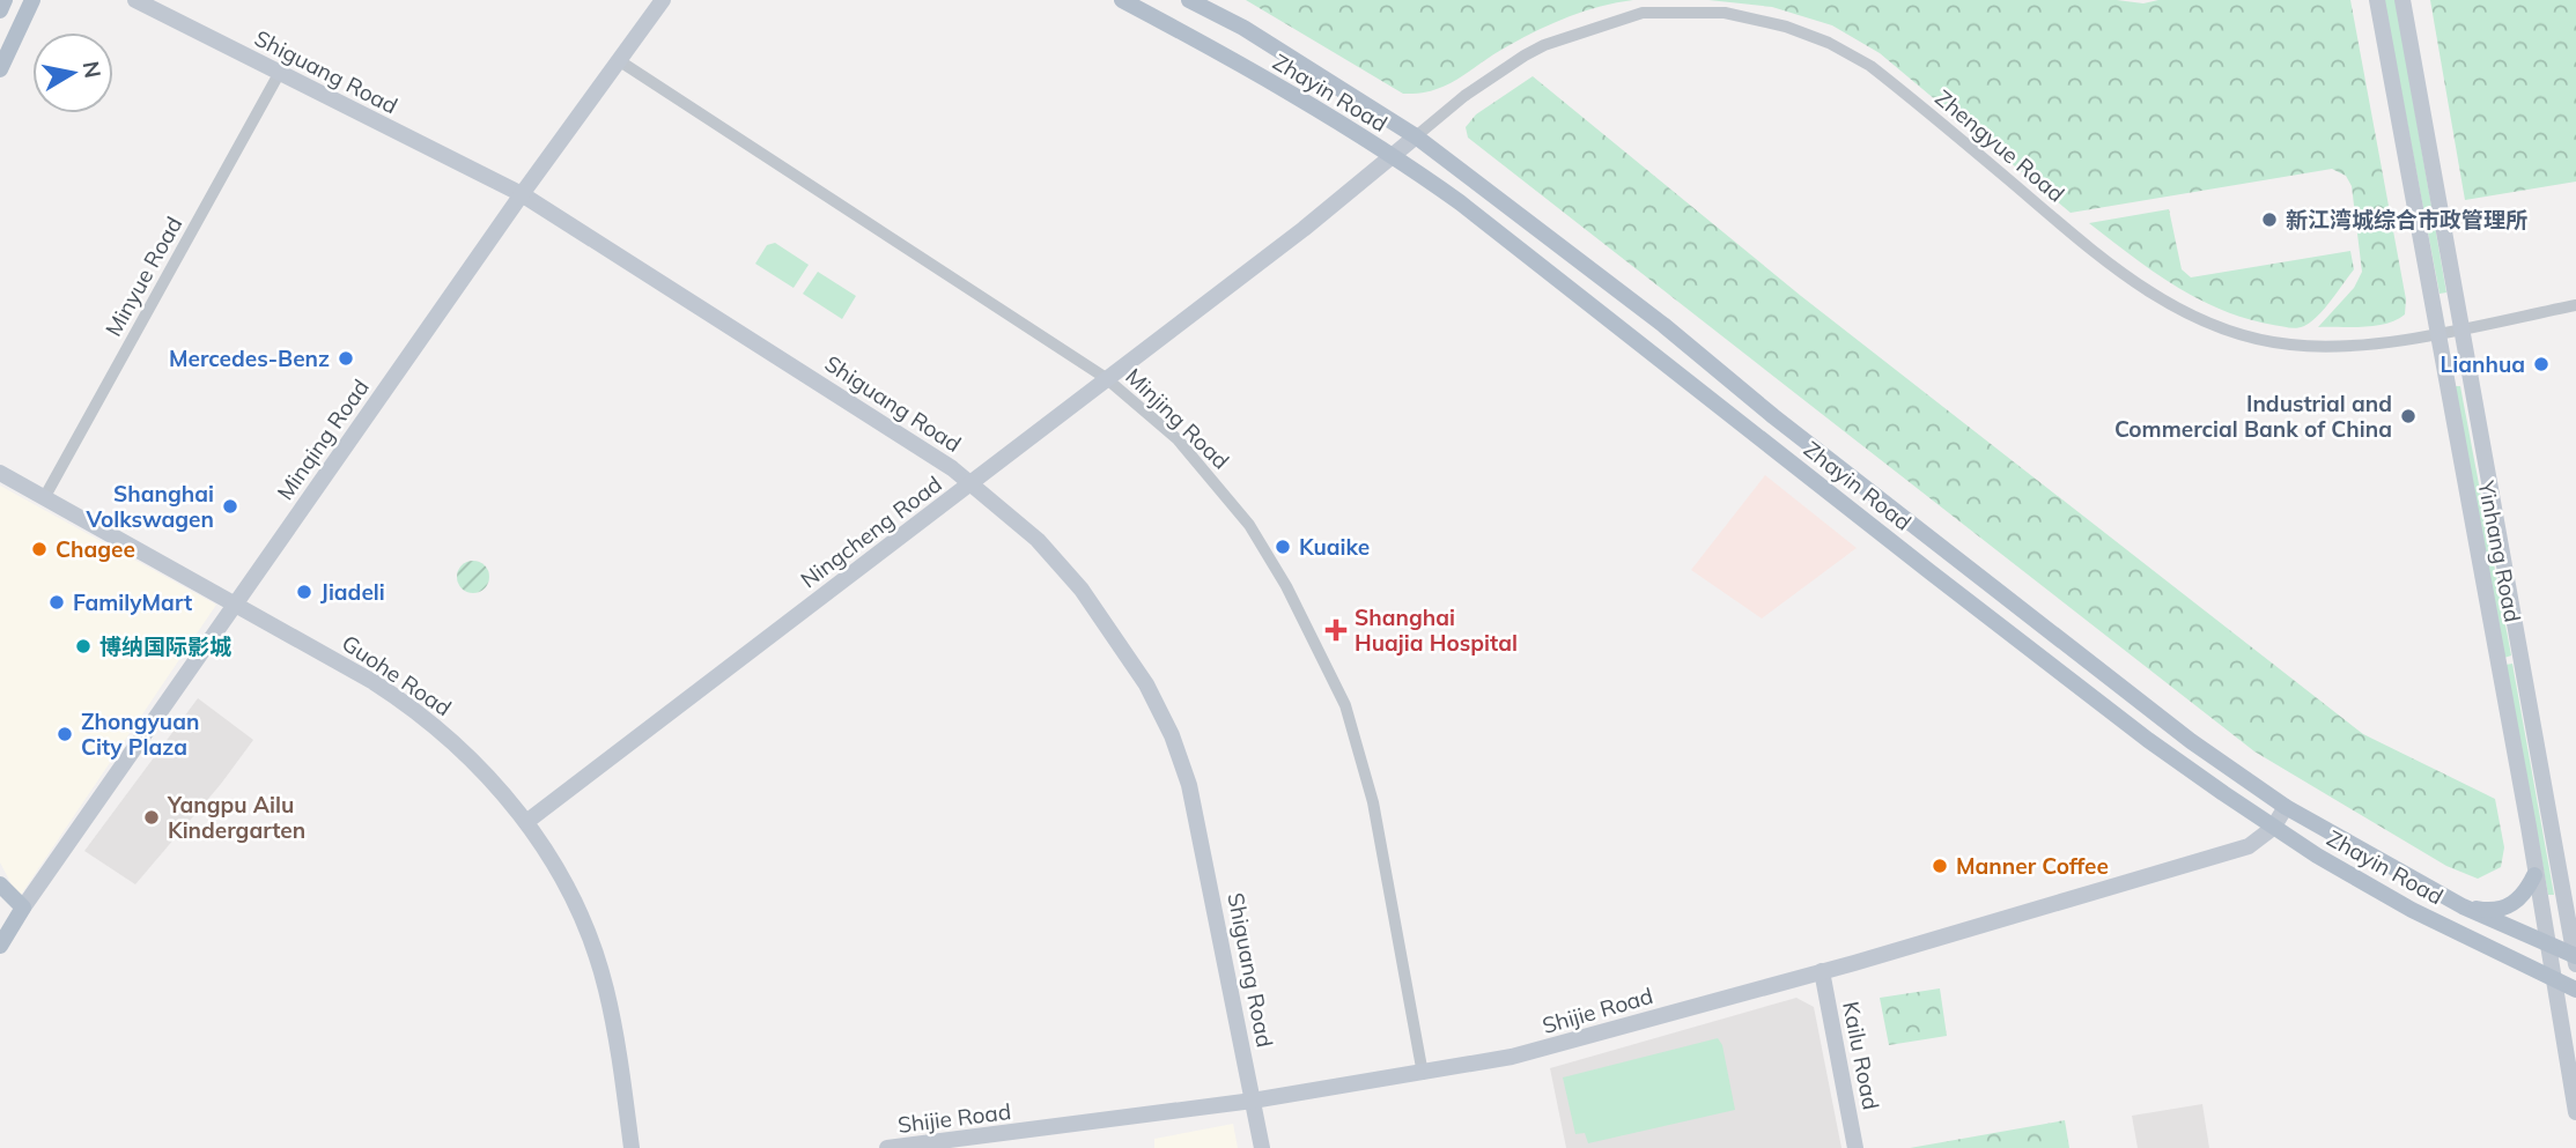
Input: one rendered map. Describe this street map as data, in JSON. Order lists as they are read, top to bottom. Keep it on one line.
{"streets":{"main road":["Zhayin Road"],"street":["Shiguang Road","Zhengyue Road","Minyue Road","Minjing Road","Minqing Road","Ningcheng Road","Yinhang Road","Guohe Road","Shijie Road","Kailu Road"]},"crossings":[["Shiguang Road","Minyue Road"],["Shiguang Road","Minqing Road"],["Shiguang Road","Ningcheng Road"],["Shiguang Road","Shijie Road"],["Zhayin Road","Zhengyue Road"],["Zhayin Road","Ningcheng Road"],["Zhayin Road","Yinhang Road"],["Zhayin Road","Shijie Road"],["Zhengyue Road","Ningcheng Road"],["Zhengyue Road","Yinhang Road"],["Minyue Road","Guohe Road"],["Minjing Road","Minqing Road"],["Minjing Road","Ningcheng Road"],["Minjing Road","Shijie Road"],["Minqing Road","Guohe Road"],["Ningcheng Road","Guohe Road"],["Shijie Road","Kailu Road"]],"places":{"other":["新江湾城综合市政管理所","Mercedes-Benz","Lianhua","Industrial and Commercial Bank of China","Shanghai Volkswagen","Kuaike","Chagee","Jiadeli","FamilyMart","博纳国际影城","Zhongyuan City Plaza","Yangpu Ailu Kindergarten","Manner Coffee"],"health":["Shanghai Huajia Hospital"]},"north":"right"}
